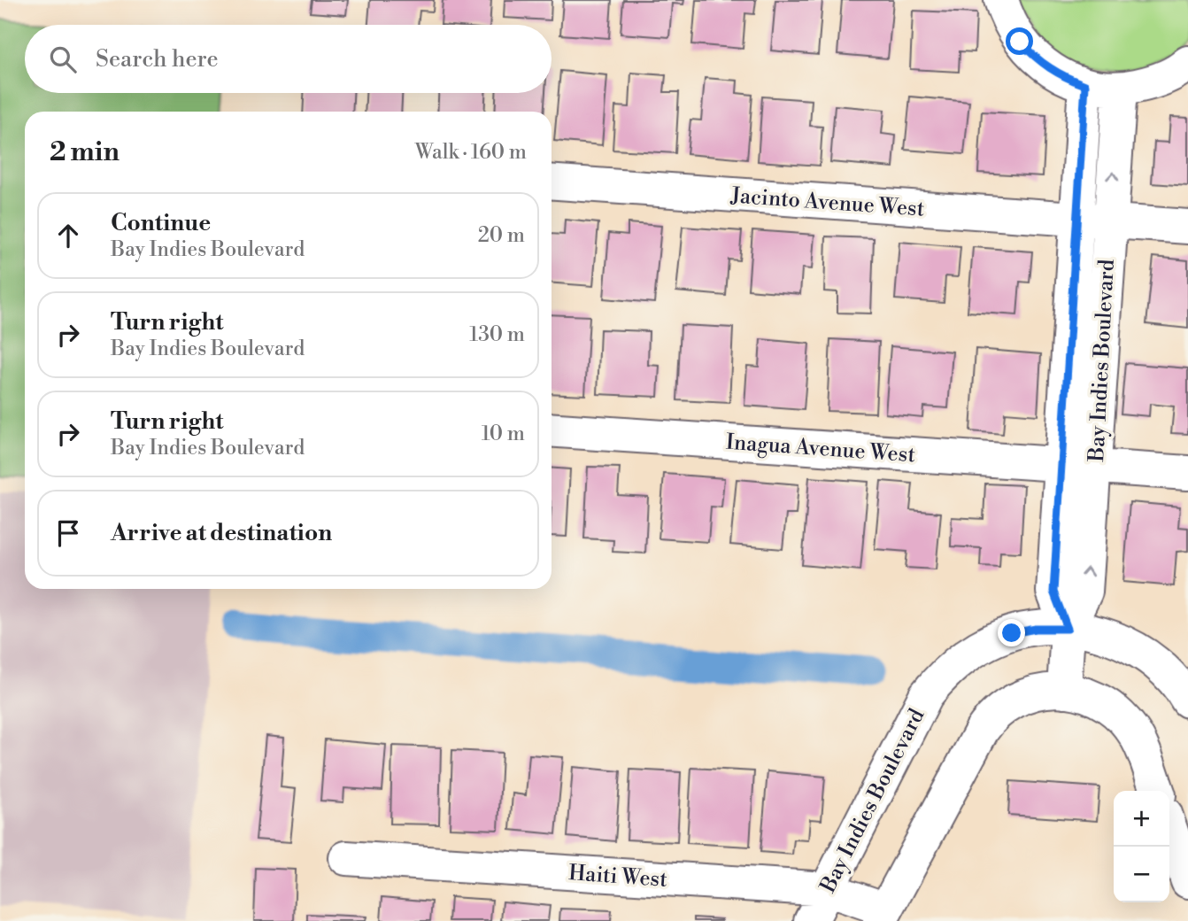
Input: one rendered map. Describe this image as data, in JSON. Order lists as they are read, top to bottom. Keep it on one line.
{"streets":{"street":["Jacinto Avenue West","Bay Indies Boulevard","Inagua Avenue West","Haiti West"]},"crossings":[["Jacinto Avenue West","Bay Indies Boulevard"],["Bay Indies Boulevard","Inagua Avenue West"],["Bay Indies Boulevard","Haiti West"]],"page":{"search":"Search here","heading":["2 min","Walk · 160 m"],"list":[["Continue","Bay Indies Boulevard","20 m"],["Turn right","Bay Indies Boulevard","130 m"],["Turn right","Bay Indies Boulevard","10 m"],"Arrive at destination"],"map_buttons":["+","−"]}}
